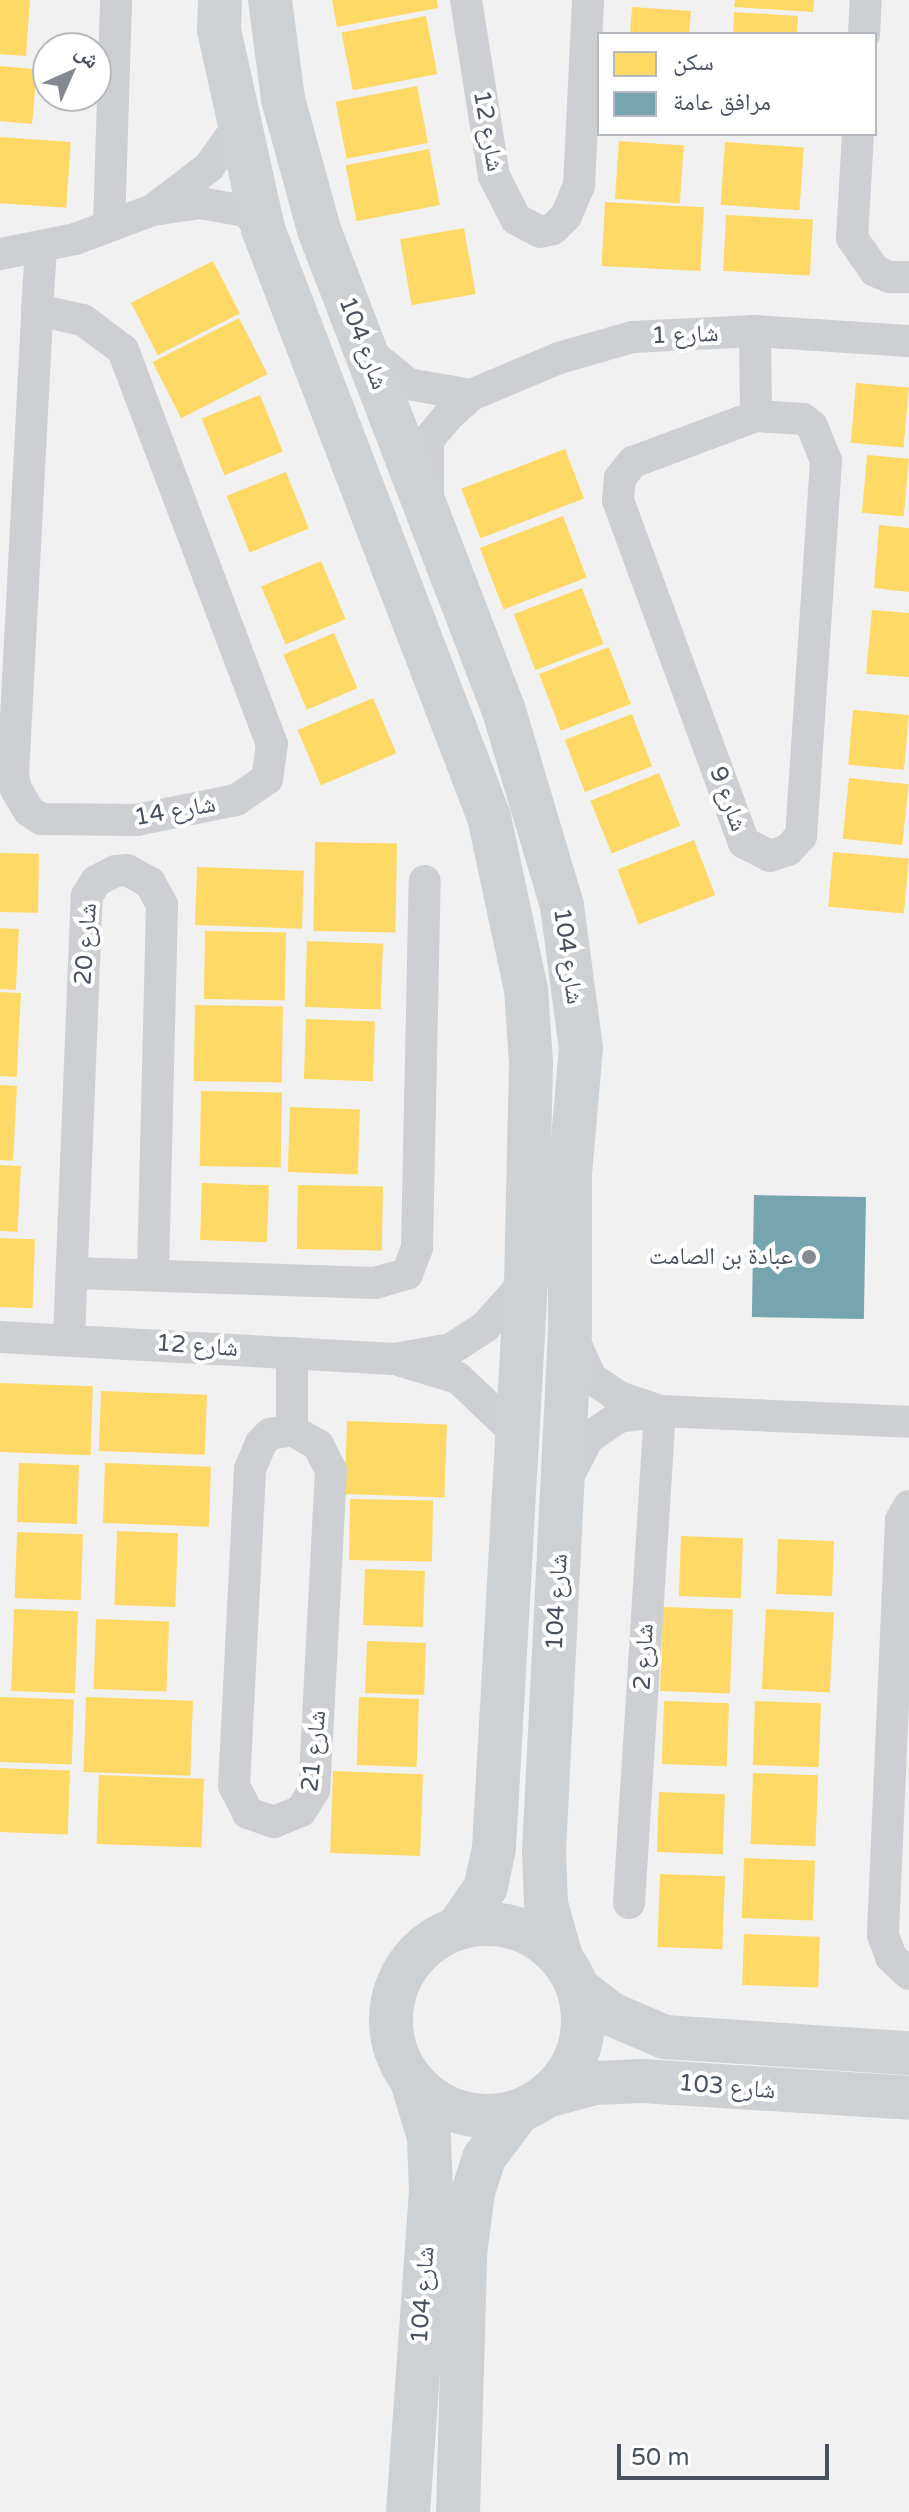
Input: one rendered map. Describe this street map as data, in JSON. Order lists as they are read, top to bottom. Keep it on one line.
{"streets":{"street":["شارع 12","شارع 1","شارع 104","شارع 9","شارع 14","شارع 20","شارع 2","شارع 21","شارع 103"]},"crossings":[["شارع 12","شارع 104"],["شارع 12","شارع 20"],["شارع 1","شارع 104"],["شارع 104","شارع 103"]],"places":["عبادة بن الصامت"],"legend":["سكن","مرافق عامة"],"scale_bar":"50 m","north":"top right"}
